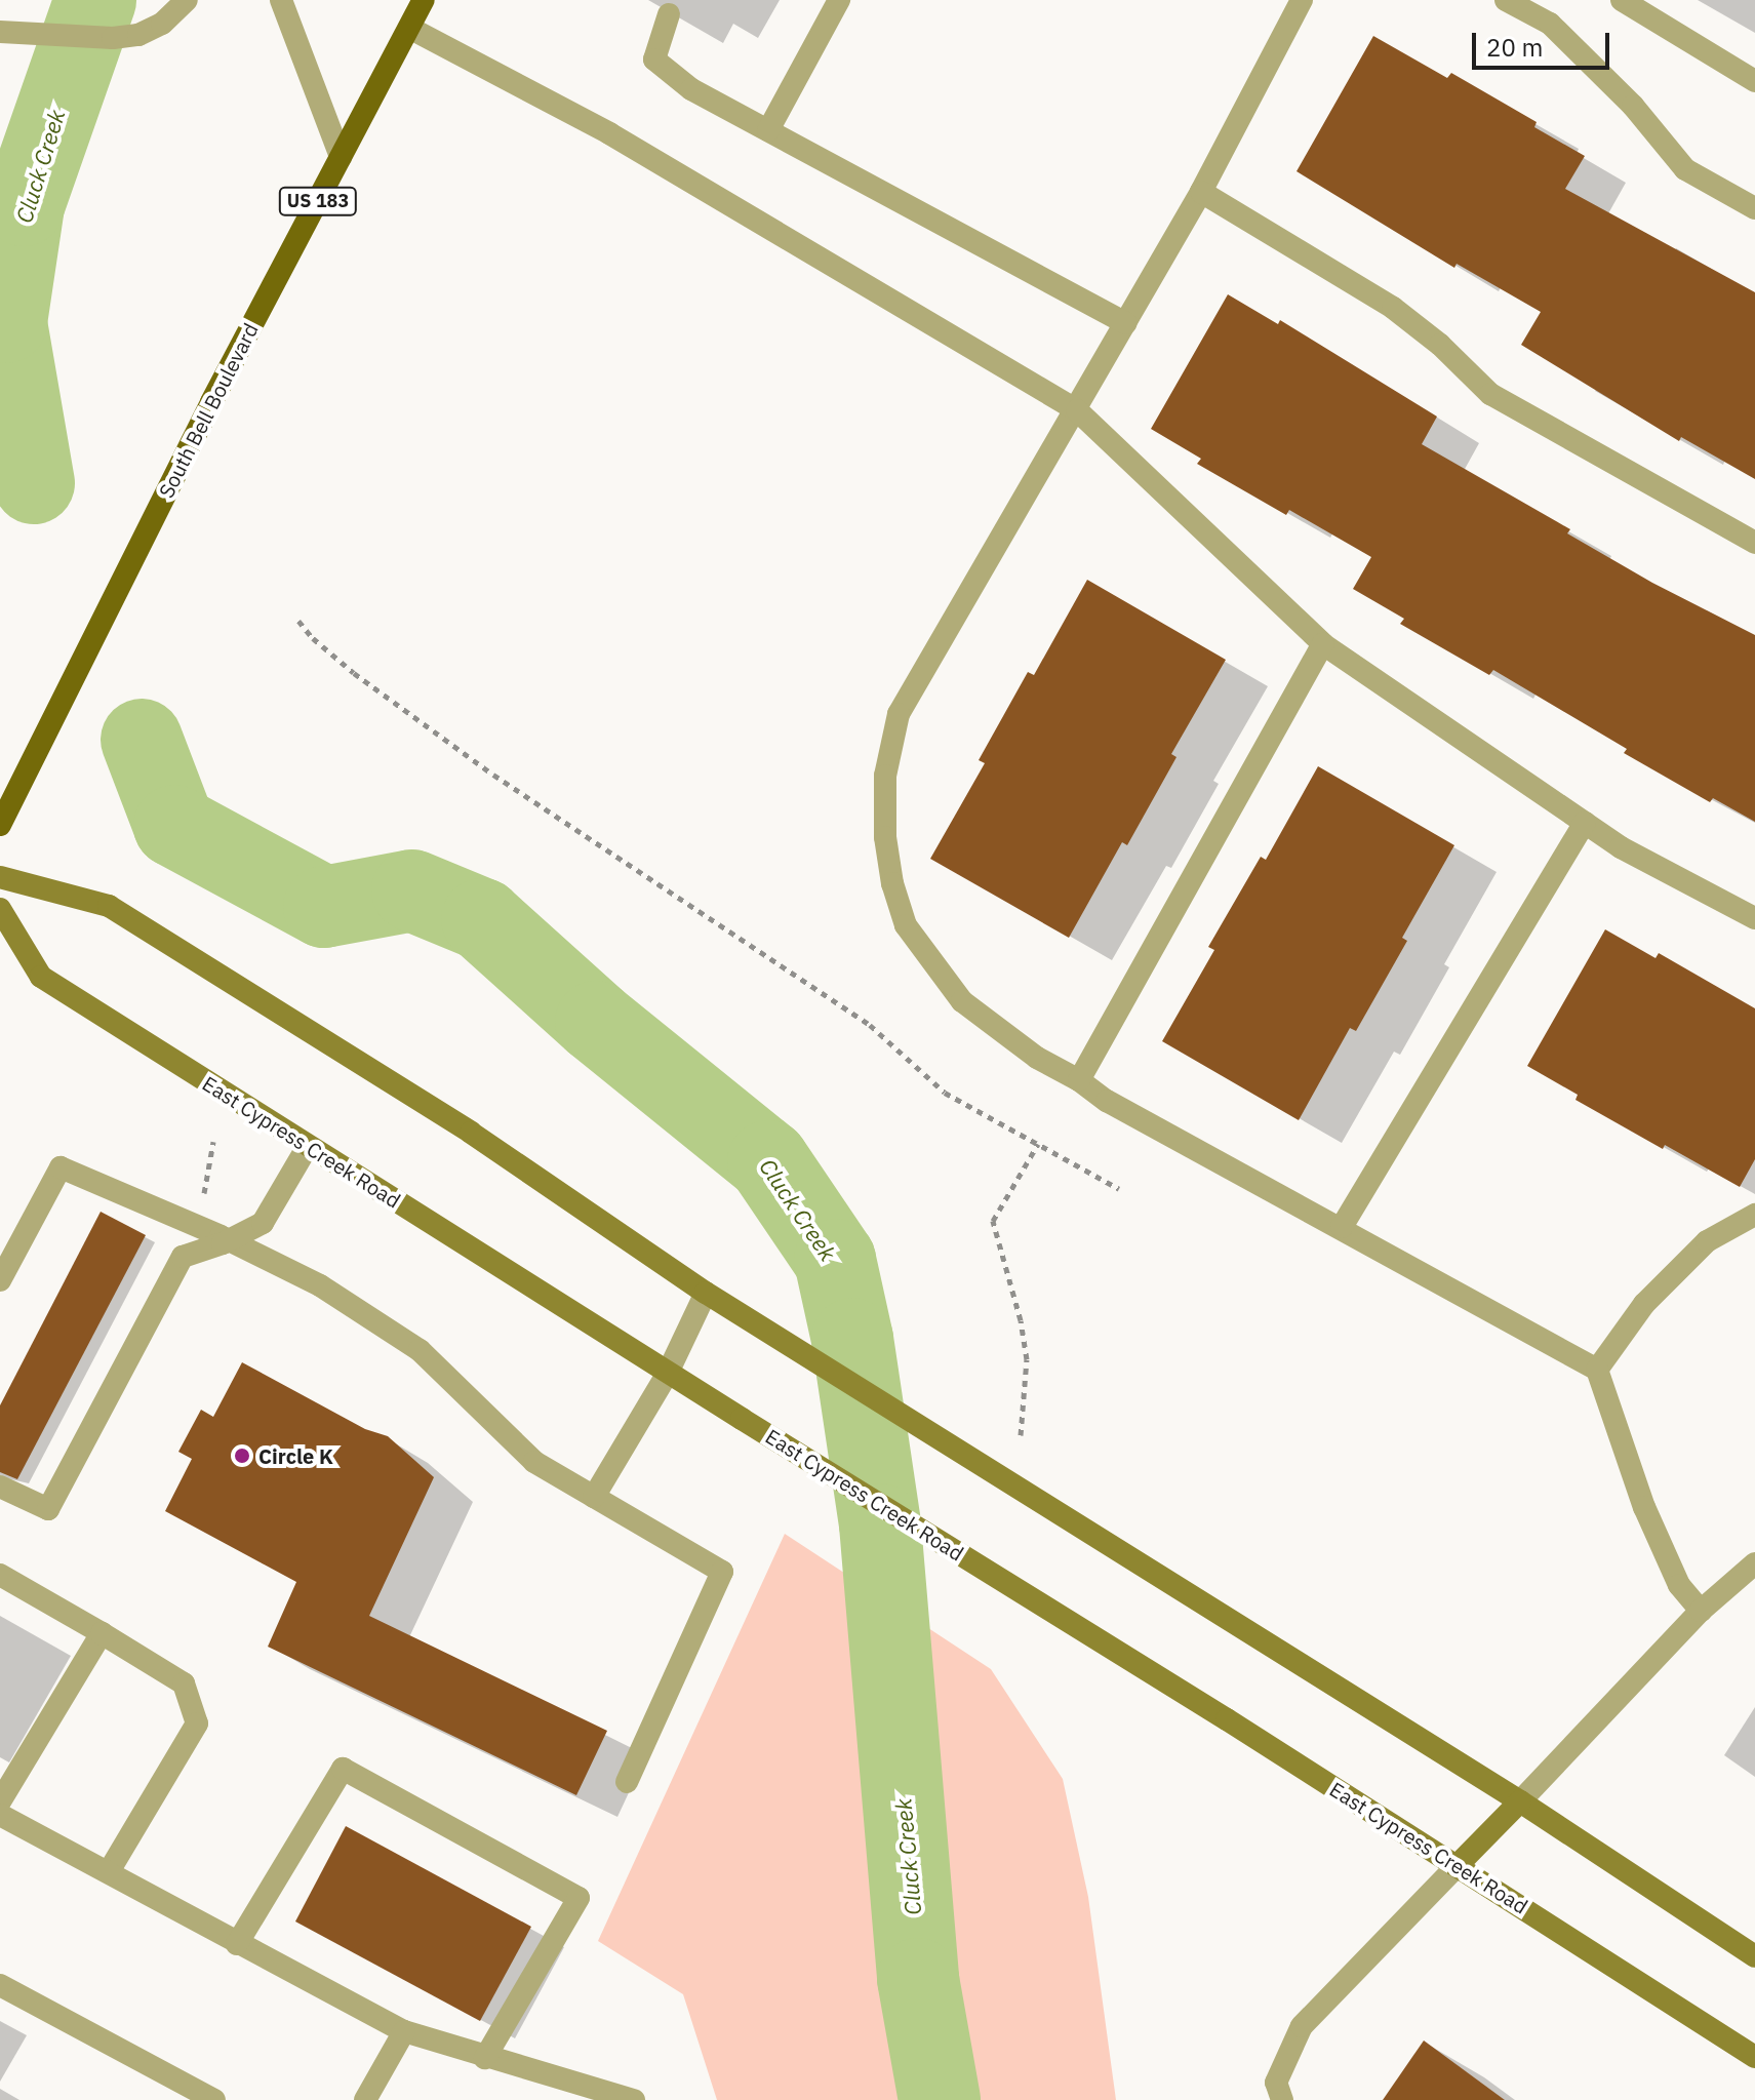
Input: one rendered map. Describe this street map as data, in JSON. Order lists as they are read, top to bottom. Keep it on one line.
{"streets":{"main road":["US 183","South Bell Boulevard","East Cypress Creek Road"]},"water":["Cluck Creek"],"places":["Circle K"],"scale_bar":"20 m"}
